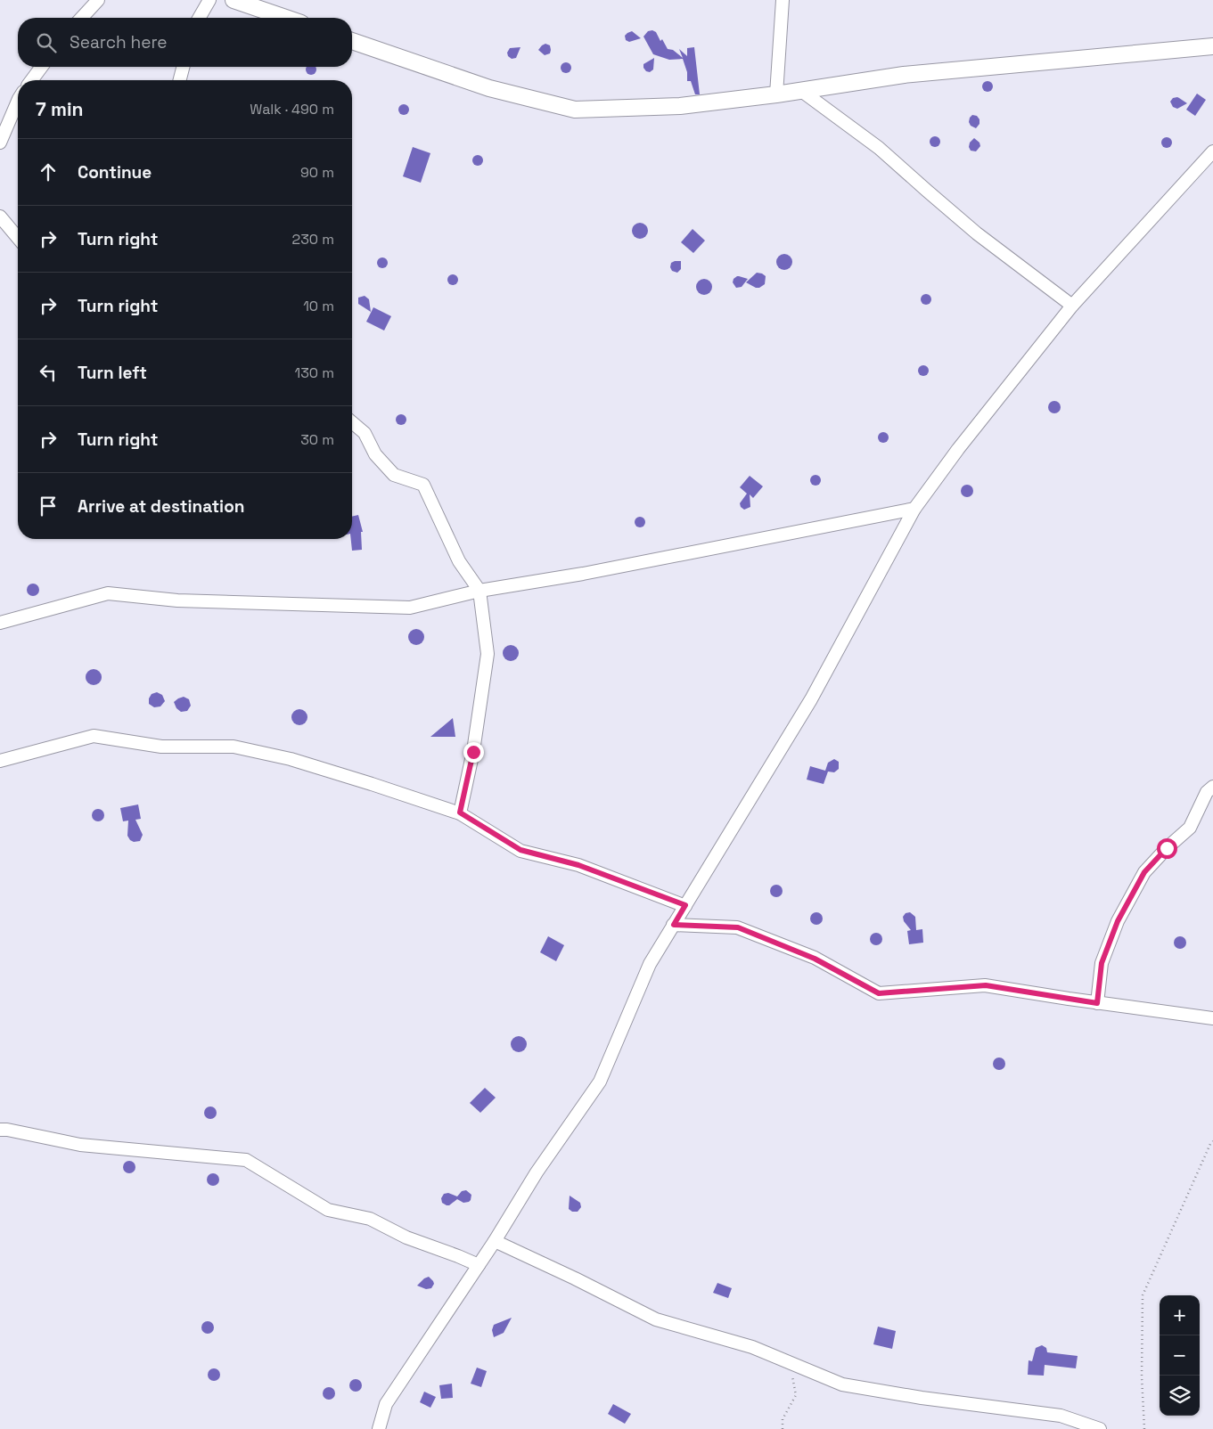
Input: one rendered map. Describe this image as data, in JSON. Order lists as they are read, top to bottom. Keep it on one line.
{"page":{"search":"Search here","heading":["7 min","Walk · 490 m"],"list":[["Continue","90 m"],["Turn right","230 m"],["Turn right","10 m"],["Turn left","130 m"],["Turn right","30 m"],"Arrive at destination"],"map_buttons":["+","−"]}}
